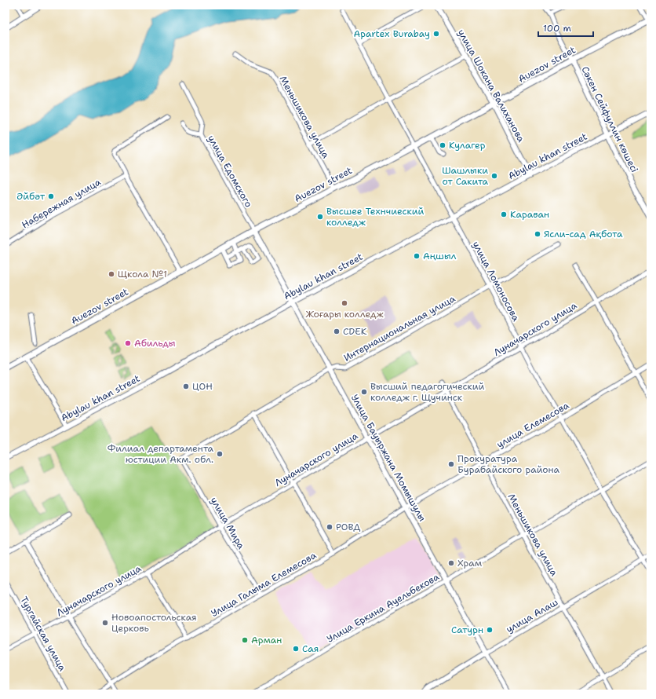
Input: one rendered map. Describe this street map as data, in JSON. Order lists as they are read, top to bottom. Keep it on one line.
{"streets":{"main road":["Auezov street"],"street":["улица Шокана Валиханова","Меньшикова улица","Сәкен Сейфуллин көшесі","Abylau khan street","улица Едомского","Набережная улица","улица Ломоносова","Интернациональная улица","Луначарского улица","улица Елемесова","Улица Бауыржана Момышулы","улица Мира","Улица Галыма Елемесова","Улица Еркина Ауельбекова","улица Алаш","Тургайская улица"]},"crossings":[["Auezov street","улица Шокана Валиханова"],["Auezov street","Меньшикова улица"],["Auezov street","Сәкен Сейфуллин көшесі"],["Auezov street","улица Едомского"],["Auezov street","улица Ломоносова"],["Auezov street","Улица Бауыржана Момышулы"],["улица Шокана Валиханова","Abylau khan street"],["Меньшикова улица","Луначарского улица"],["Меньшикова улица","улица Елемесова"],["Меньшикова улица","Улица Еркина Ауельбекова"],["Меньшикова улица","улица Алаш"],["Сәкен Сейфуллин көшесі","Abylau khan street"],["Abylau khan street","улица Ломоносова"],["Abylau khan street","Улица Бауыржана Момышулы"],["улица Едомского","Улица Бауыржана Момышулы"],["улица Ломоносова","Интернациональная улица"],["улица Ломоносова","Луначарского улица"],["улица Ломоносова","улица Елемесова"],["улица Ломоносова","Улица Еркина Ауельбекова"],["улица Ломоносова","улица Алаш"],["Интернациональная улица","Улица Бауыржана Момышулы"],["Интернациональная улица","улица Мира"],["Луначарского улица","Улица Бауыржана Момышулы"],["Луначарского улица","улица Мира"],["Луначарского улица","Тургайская улица"],["улица Елемесова","Улица Бауыржана Момышулы"],["улица Елемесова","Улица Галыма Елемесова"],["Улица Бауыржана Момышулы","Улица Галыма Елемесова"],["Улица Бауыржана Момышулы","Улица Еркина Ауельбекова"],["Улица Бауыржана Момышулы","улица Алаш"],["улица Мира","Улица Галыма Елемесова"]],"places":["Apartex Burabay","Кулагер","Шашлыки от Сакита","Әйбәт","Караван","Высшее Технчиеский колледж","Ясли-сад Ақбота","Аңшыл","Щкола №1","Жоғары колледж","CDEK","Абильды","ЦОН","Высший педагогический колледж г. Щучинск","Филиал департамента юстиции Акм. обл.","Прокуратура Бурабайского района","РОВД","Храм","Новоапостольская Церковь","Сатурн","Арман","Сая"],"scale_bar":"100 m"}
